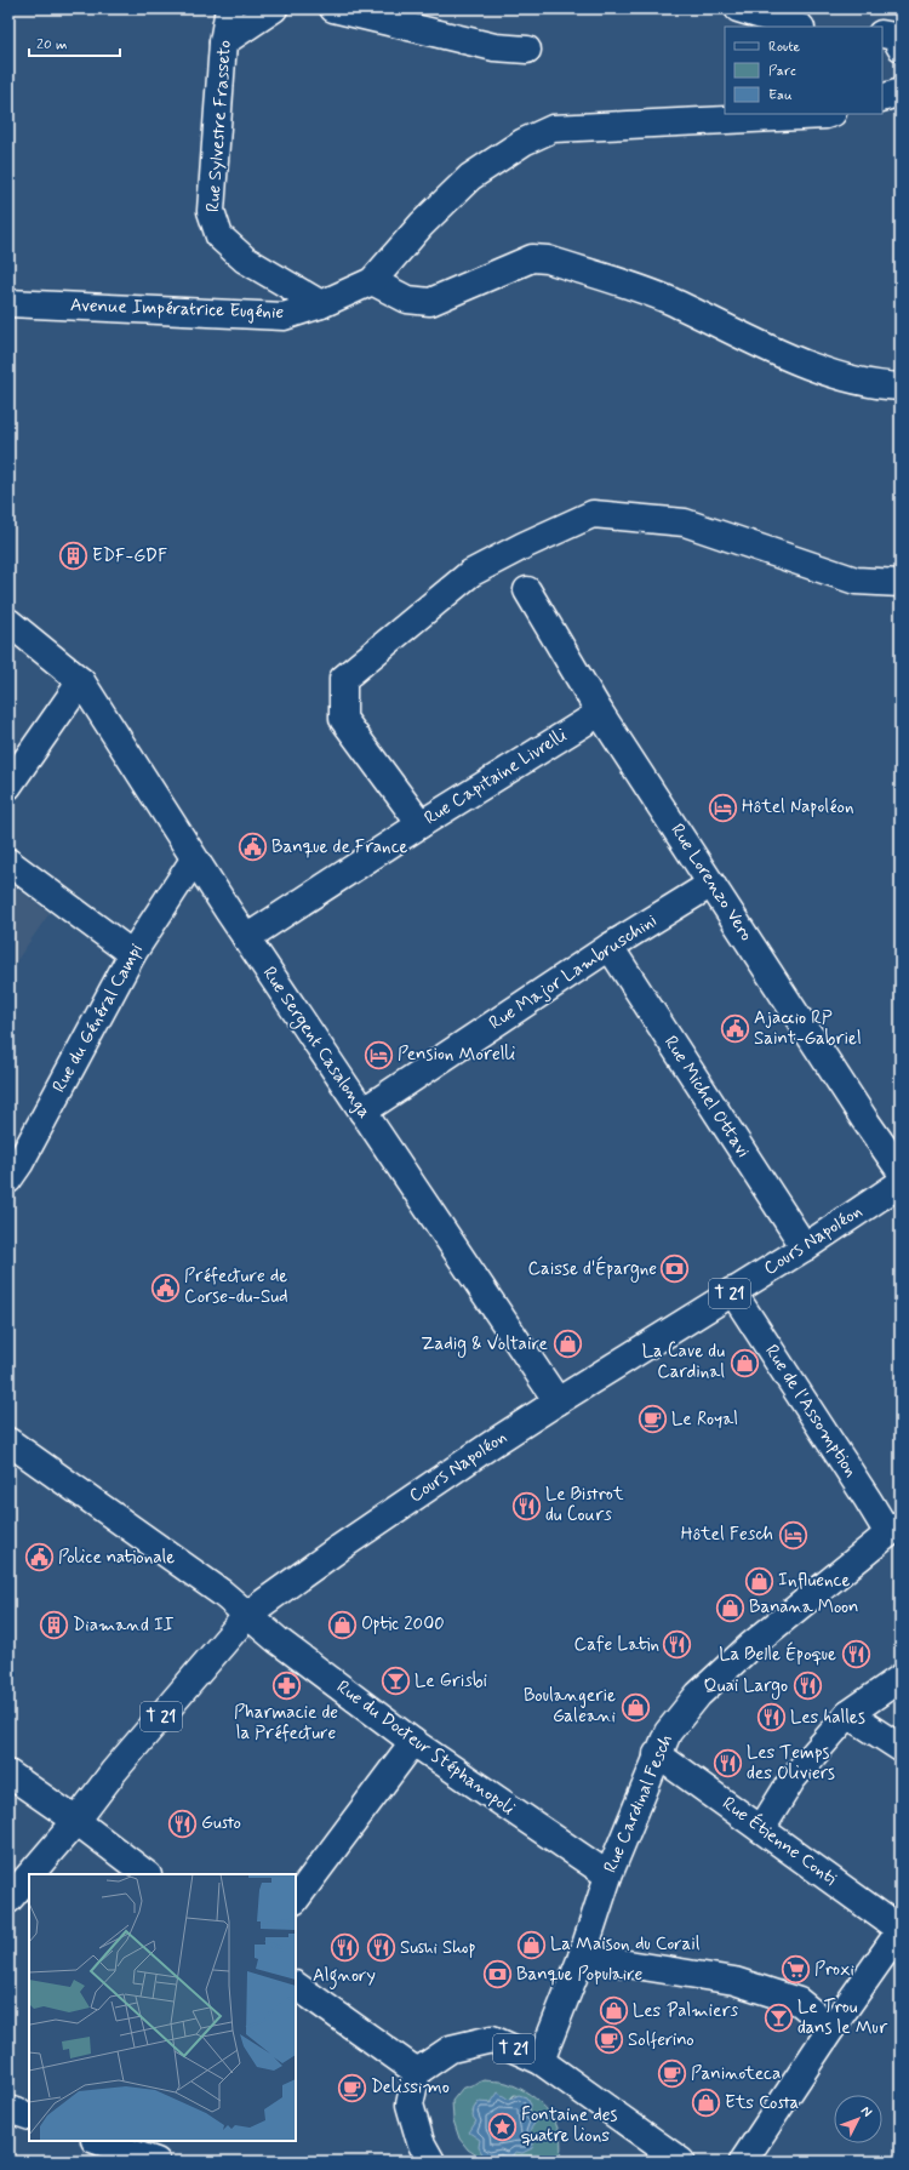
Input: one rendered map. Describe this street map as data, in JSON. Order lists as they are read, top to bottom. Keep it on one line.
{"streets":{"street":["Rue Sylvestre Frasseto","Avenue Impératrice Eugénie","Rue Capitaine Livrelli","Rue Lorenzo Vero","Rue Major Lambruschini","Rue du Général Campi","Rue Sergent Casalonga","Rue Michel Ottavi","Cours Napoléon","T 21","Rue de l'Assomption","Rue du Docteur Stéphanopoli","Rue Cardinal Fesch","Rue Étienne Conti"]},"crossings":[["Rue Sylvestre Frasseto","Avenue Impératrice Eugénie"],["Rue Capitaine Livrelli","Rue Lorenzo Vero"],["Rue Capitaine Livrelli","Rue Sergent Casalonga"],["Rue Lorenzo Vero","Rue Major Lambruschini"],["Rue Major Lambruschini","Rue Sergent Casalonga"],["Rue Major Lambruschini","Rue Michel Ottavi"],["Rue du Général Campi","Rue Sergent Casalonga"],["Rue Sergent Casalonga","Cours Napoléon"],["Rue Michel Ottavi","Cours Napoléon"],["Cours Napoléon","Rue de l'Assomption"],["Cours Napoléon","Rue du Docteur Stéphanopoli"],["T 21","Rue Cardinal Fesch"],["Rue de l'Assomption","Rue Cardinal Fesch"],["Rue du Docteur Stéphanopoli","Rue Cardinal Fesch"],["Rue Cardinal Fesch","Rue Étienne Conti"]],"places":{"building":["EDF-GDF","Diamand II"],"hotel":["Hôtel Napoléon","Pension Morelli","Hôtel Fesch"],"public building":["Banque de France","Ajaccio RP Saint-Gabriel","Préfecture de Corse-du-Sud","Police nationale"],"bank":["Caisse d'Épargne","Banque Populaire"],"shop":["Zadig & Voltaire","La Cave du Cardinal","Influence","Banana Moon","Optic 2000","Boulangerie Galeani","La Maison du Corail","Les Palmiers","Ets Costa"],"cafe":["Le Royal","Solferino","Paninoteca","Delissimo"],"restaurant":["Le Bistrot du Cours","Cafe Latin","La Belle Époque","Quai Largo","Les halles","Les Temps des Oliviers","Gusto","Algnory","Sushi Shop"],"bar":["Le Grisbi","Le Trou dans le Mur"],"pharmacy":["Pharmacie de la Préfecture"],"supermarket":["Proxi"],"place":["Fontaine des quatre lions"]},"legend":["Route","Parc","Eau"],"scale_bar":"20 m","north":"top right"}
